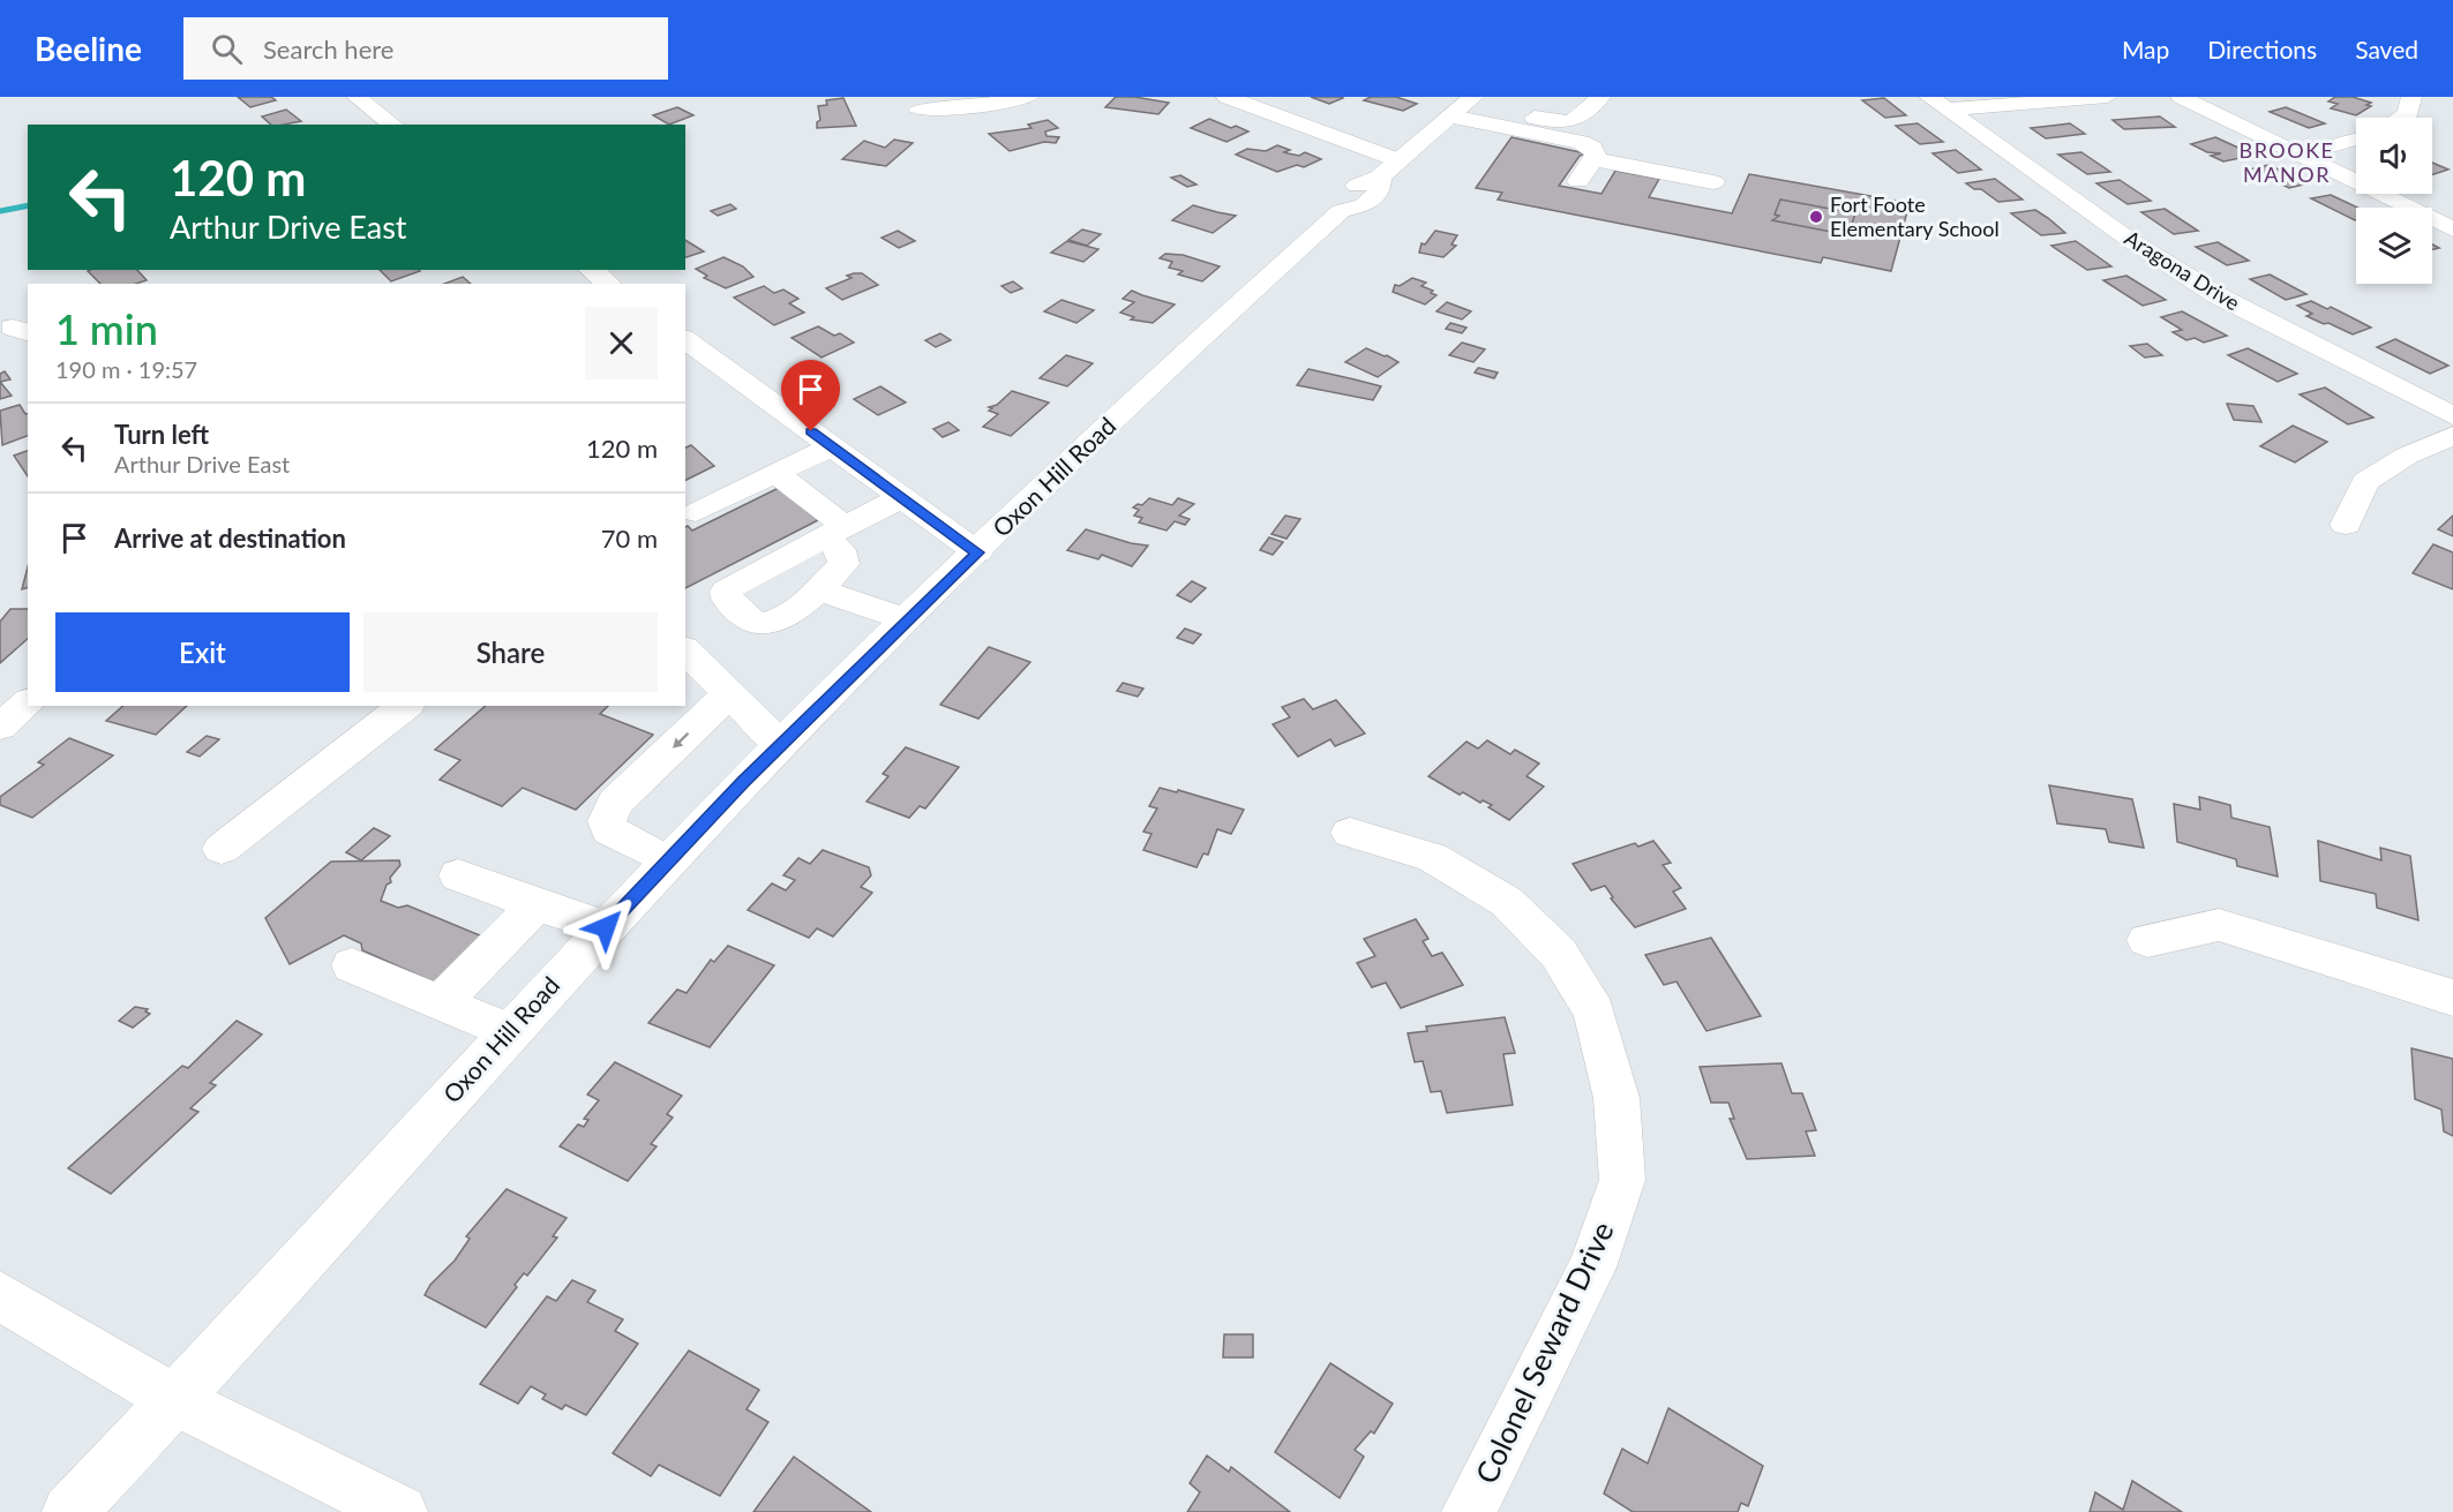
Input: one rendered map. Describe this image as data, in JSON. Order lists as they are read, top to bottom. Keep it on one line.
{"streets":{"street":["Aragona Drive","Oxon Hill Road","Colonel Seward Drive"]},"districts":["BROOKE MANOR"],"places":["Fort Foote Elementary School"],"page":{"header":"Beeline","search":"Search here","nav":["Map","Directions","Saved"],"turn":["120 m","Arthur Drive East"],"heading":["1 min","190 m · 19:57"],"list":[{"name":"Turn left","note":"Arthur Drive East","value":"120 m"},{"name":"Arrive at destination","value":"70 m"}],"buttons":["Exit","Share"]}}
